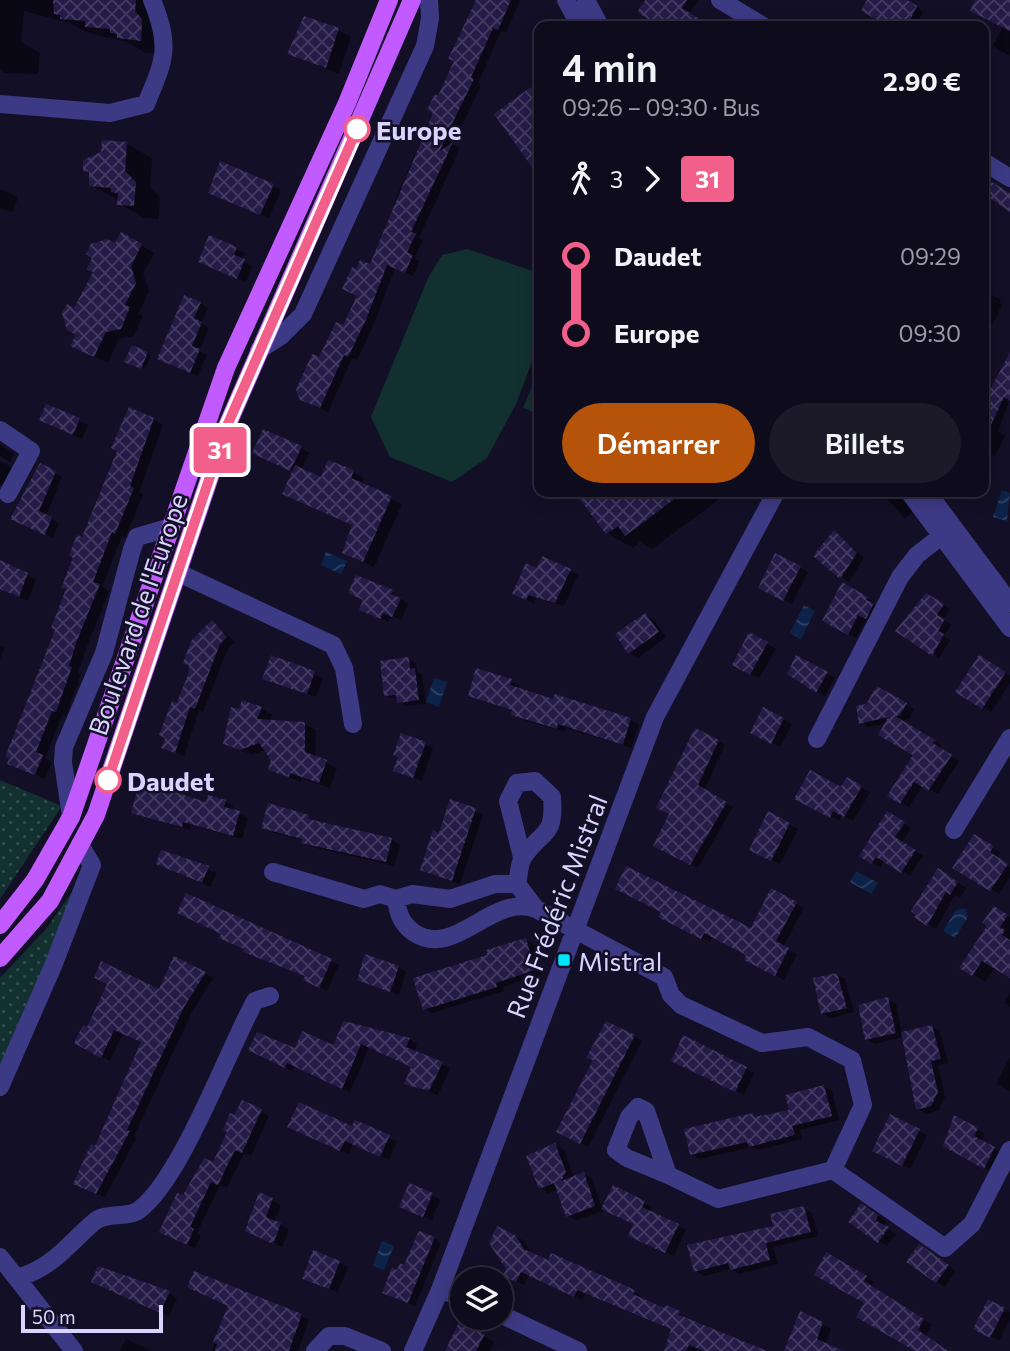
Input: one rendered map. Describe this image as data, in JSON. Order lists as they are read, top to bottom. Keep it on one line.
{"streets":{"main road":["Boulevard de l'Europe"],"street":["Rue Frédéric Mistral"]},"places":{"other":["Europe","Daudet"],"transit":["Mistral"]},"lines":["bus line 31"],"scale_bar":"50 m","page":{"on_map":"31","heading":["4 min","09:26 – 09:30 · Bus","2.90 €"],"legs":["3","31"],"list":[{"name":"Daudet","value":"09:29"},{"name":"Europe","value":"09:30"}],"buttons":["Démarrer","Billets"],"scale":"50 m"}}
